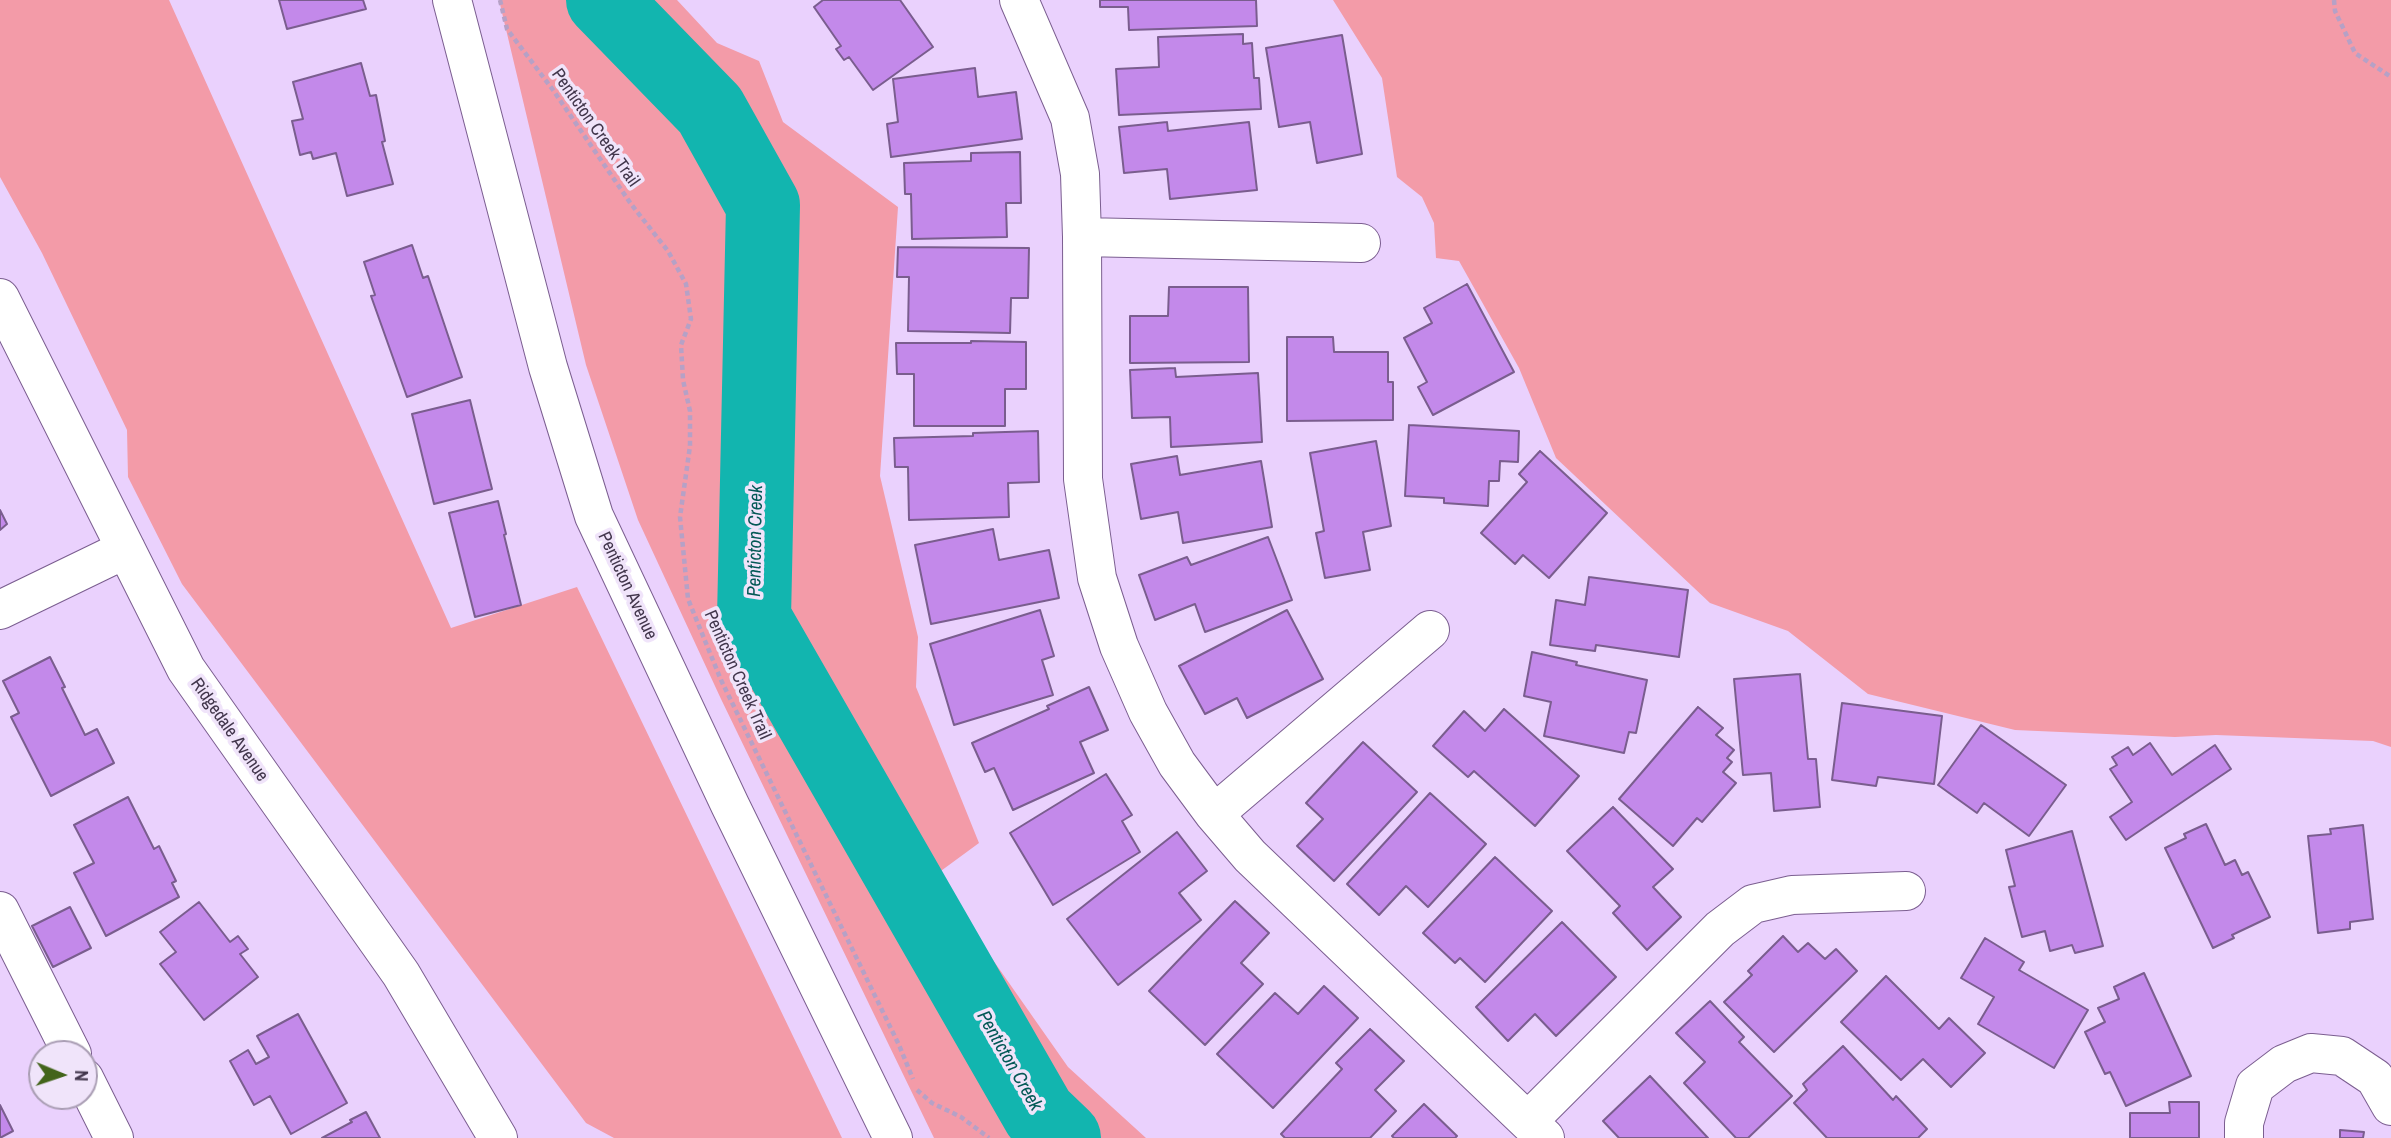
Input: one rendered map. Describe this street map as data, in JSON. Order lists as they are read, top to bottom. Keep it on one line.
{"streets":{"street":["Penticton Avenue","Ridgedale Avenue"],"path":["Penticton Creek Trail"]},"water":["Penticton Creek"],"north":"right"}
